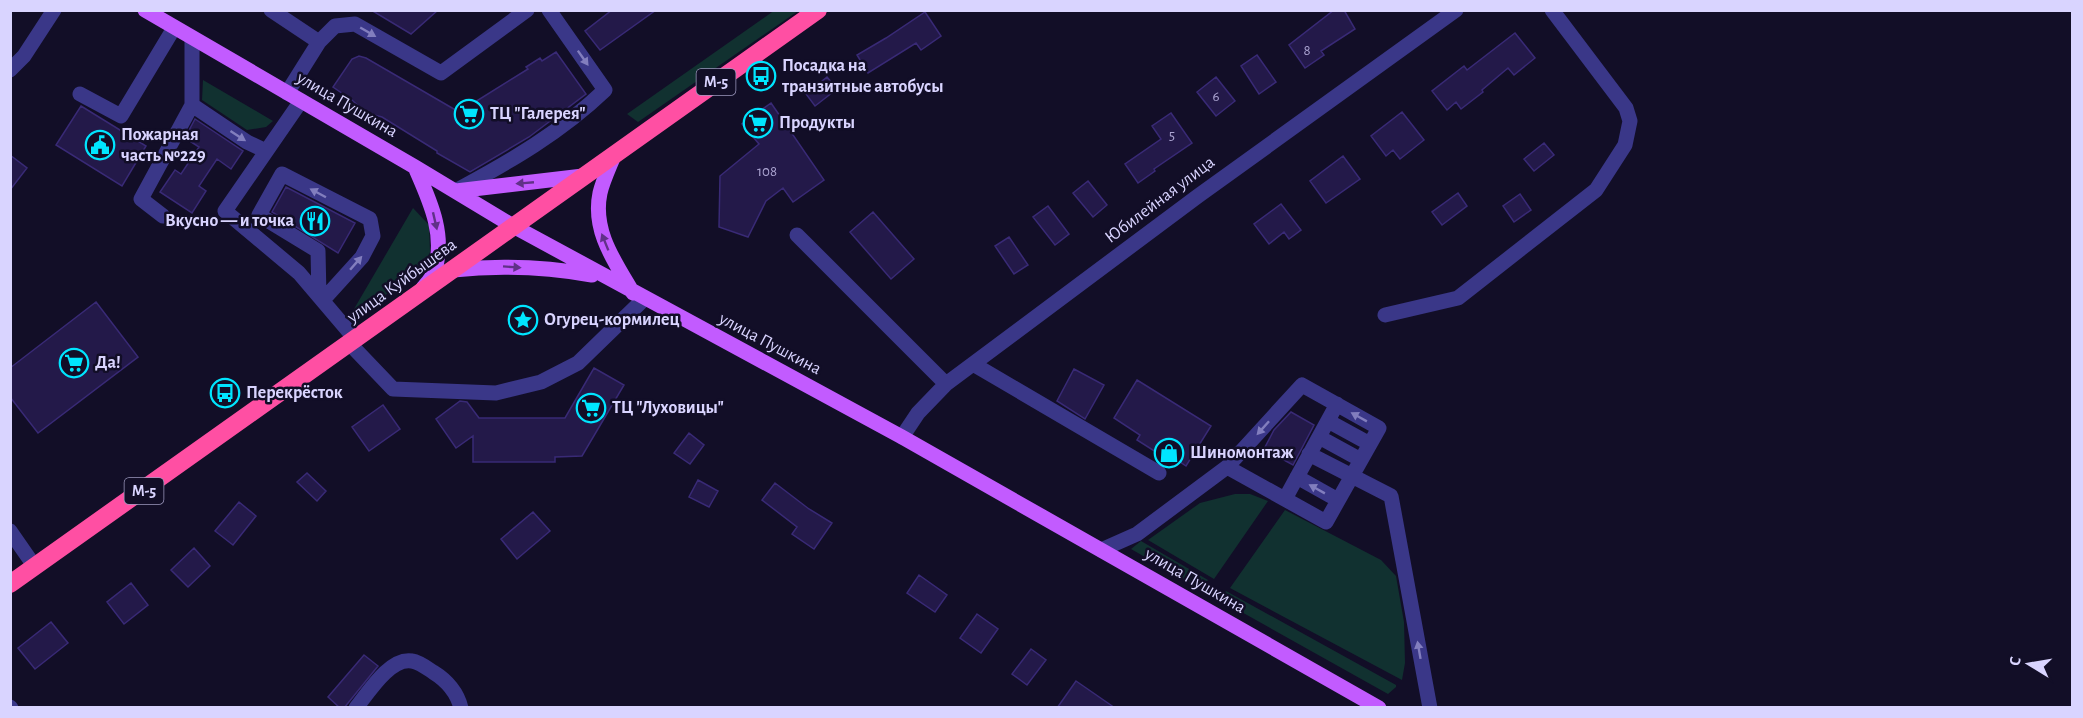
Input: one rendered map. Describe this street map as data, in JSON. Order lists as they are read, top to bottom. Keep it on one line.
{"streets":{"highway":["М-5","улица Куйбышева"],"main road":["улица Пушкина"],"street":["Юбилейная улица"]},"crossings":[["улица Пушкина","Юбилейная улица"],["улица Пушкина","улица Куйбышева"]],"places":{"bus stop":["Посадка на транзитные автобусы","Перекрёсток"],"supermarket":["ТЦ \"Галерея\"","Продукты","Да!","ТЦ \"Луховицы\""],"public building":["Пожарная часть №229"],"restaurant":["Вкусно — и точка"],"place":["Огурец-кормилец"],"shop":["Шиномонтаж"]},"house_numbers":["8","6","5","108"],"north":"left"}
